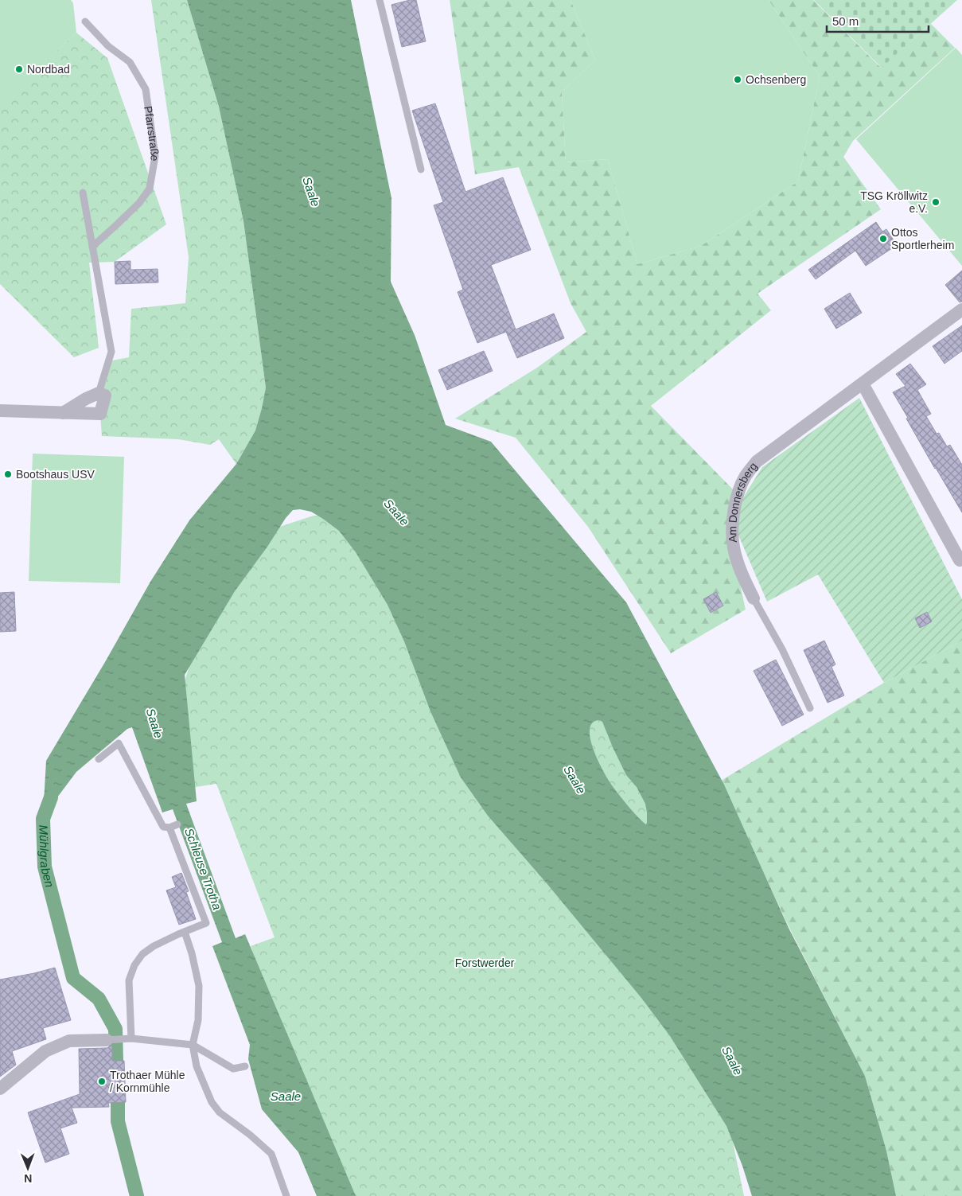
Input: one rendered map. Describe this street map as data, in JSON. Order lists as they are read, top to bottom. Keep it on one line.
{"streets":{"street":["Am Donnersberg"],"lane":["Pfarrstraße"]},"water":["Saale","Mühlgraben","Schleuse Trotha"],"parks":["Forstwerder"],"places":["Nordbad","Ochsenberg","TSG Kröllwitz e.V.","Ottos Sportlerheim","Bootshaus USV","Trothaer Mühle / Kornmühle"],"scale_bar":"50 m","north":"bottom"}
